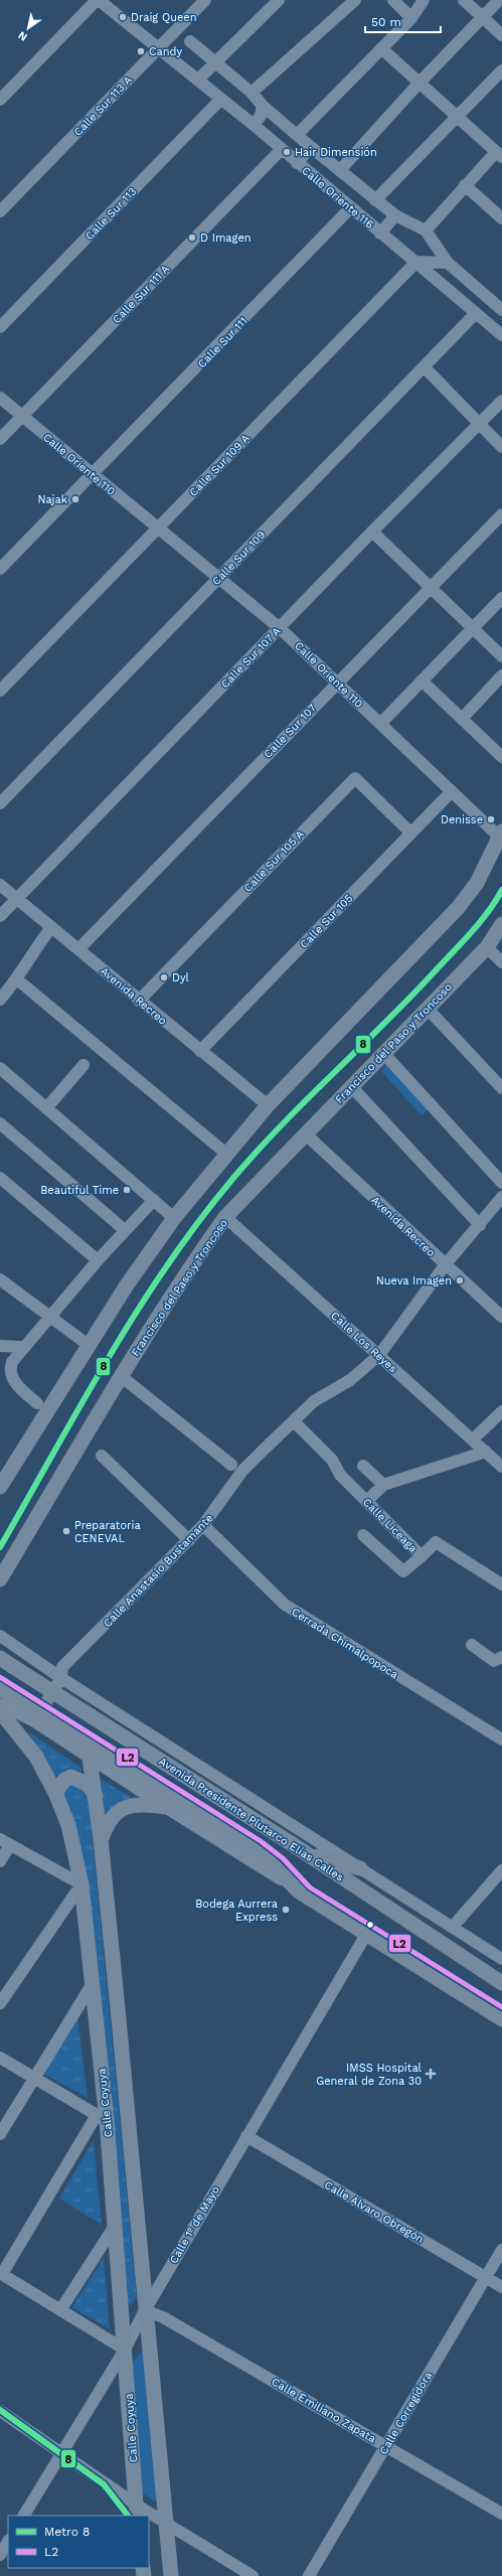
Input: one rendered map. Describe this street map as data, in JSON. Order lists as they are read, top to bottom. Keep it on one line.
{"streets":{"main road":["Francisco del Paso y Troncoso","Avenida Presidente Plutarco Elías Calles","Calle Coyuya"],"street":["Calle Sur 113 A","Calle Oriente 116","Calle Sur 113","Calle Sur 111 A","Calle Sur 111","Calle Oriente 110","Calle Sur 109 A","Calle Sur 109","Calle Sur 107 A","Calle Sur 107","Calle Sur 105 A","Calle Sur 105","Avenida Recreo","Calle Los Reyes","Calle Liceaga","Calle Anastasio Bustamante","Cerrada Chimalpopoca","Calle Álvaro Obregón","Calle 1º de Mayo","Calle Emiliano Zapata","Calle Corregidora"]},"crossings":[["Calle Sur 113 A","Calle Oriente 116"],["Calle Oriente 116","Calle Sur 113"],["Calle Oriente 116","Calle Sur 111 A"],["Calle Oriente 116","Calle Sur 111"],["Calle Oriente 116","Calle Sur 109 A"],["Calle Oriente 116","Calle Sur 109"],["Calle Sur 111 A","Calle Oriente 110"],["Calle Sur 111","Calle Oriente 110"],["Calle Oriente 110","Calle Sur 109 A"],["Calle Oriente 110","Calle Sur 109"],["Calle Oriente 110","Calle Sur 107 A"],["Calle Oriente 110","Calle Sur 107"],["Calle Oriente 110","Calle Sur 105"],["Calle Sur 107 A","Avenida Recreo"],["Calle Sur 107","Avenida Recreo"],["Calle Sur 105 A","Calle Sur 105"],["Calle Sur 105 A","Avenida Recreo"],["Calle Sur 105","Avenida Recreo"],["Avenida Recreo","Francisco del Paso y Troncoso"],["Avenida Recreo","Calle Anastasio Bustamante"],["Francisco del Paso y Troncoso","Calle Los Reyes"],["Calle Los Reyes","Calle Anastasio Bustamante"],["Calle Liceaga","Calle Anastasio Bustamante"],["Calle Anastasio Bustamante","Cerrada Chimalpopoca"],["Calle Anastasio Bustamante","Avenida Presidente Plutarco Elías Calles"],["Calle Coyuya","Calle 1º de Mayo"],["Calle Coyuya","Calle Emiliano Zapata"],["Calle Álvaro Obregón","Calle 1º de Mayo"],["Calle Álvaro Obregón","Calle Corregidora"],["Calle 1º de Mayo","Calle Emiliano Zapata"],["Calle Emiliano Zapata","Calle Corregidora"]],"places":{"other":["Draig Queen","Candy","Hair Dimensión","D Imagen","Najak","Denisse","Dyl","Beautiful Time","Nueva Imagen","Preparatoria CENEVAL","Bodega Aurrera Express"],"health":["IMSS Hospital General de Zona 30"]},"lines":["metro line 8","transit line L2"],"legend":["Metro 8","L2"],"scale_bar":"50 m","north":"bottom left"}
